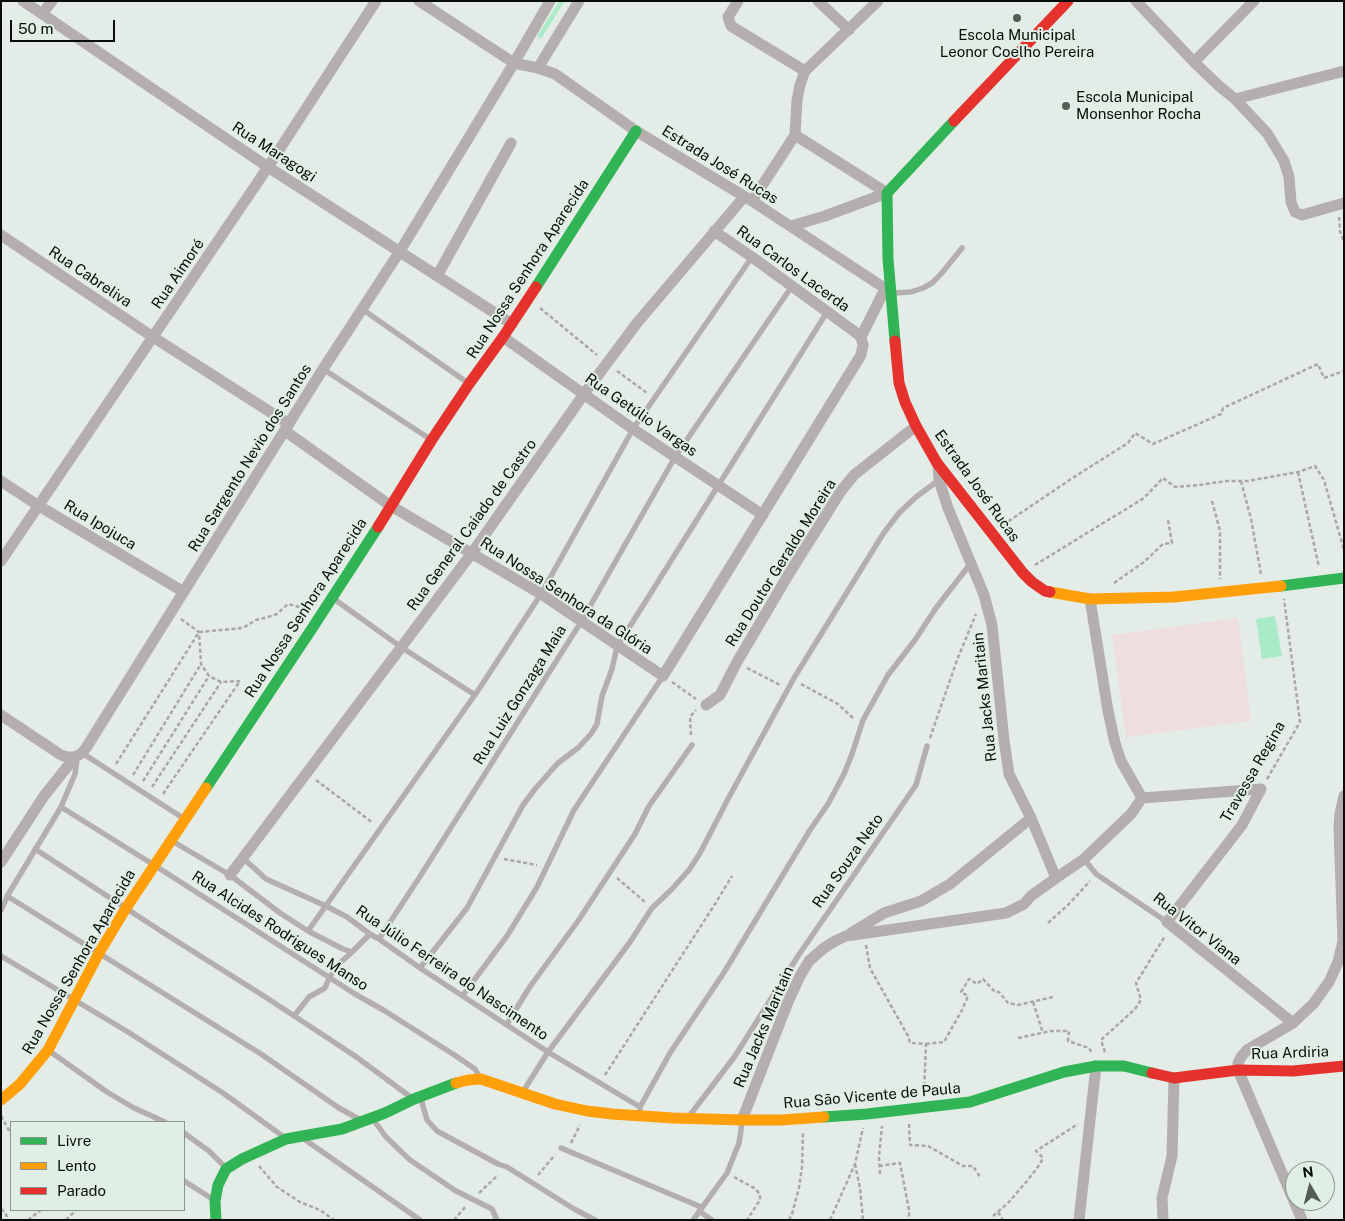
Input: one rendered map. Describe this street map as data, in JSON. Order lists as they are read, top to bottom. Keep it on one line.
{"streets":{"street":["Rua Maragogi","Estrada José Rucas","Rua Nossa Senhora Aparecida","Rua Carlos Lacerda","Rua Aimoré","Rua Cabreliva","Rua Getúlio Vargas","Rua Sargento Nevio dos Santos","Rua Ipojuca","Rua General Caiado de Castro","Rua Doutor Geraldo Moreira","Rua Nossa Senhora da Glória","Rua Jacks Maritain","Travessa Regina","Rua Vitor Viana","Rua Ardiria","Rua São Vicente de Paula"],"lane":["Rua Luiz Gonzaga Maia","Rua Souza Neto","Rua Alcides Rodrigues Manso","Rua Júlio Ferreira do Nascimento"]},"crossings":[["Rua Maragogi","Rua Nossa Senhora Aparecida"],["Rua Maragogi","Rua Aimoré"],["Rua Maragogi","Rua Sargento Nevio dos Santos"],["Estrada José Rucas","Rua Nossa Senhora Aparecida"],["Estrada José Rucas","Rua Sargento Nevio dos Santos"],["Estrada José Rucas","Rua General Caiado de Castro"],["Estrada José Rucas","Rua Doutor Geraldo Moreira"],["Estrada José Rucas","Rua Jacks Maritain"],["Estrada José Rucas","Travessa Regina"],["Rua Nossa Senhora Aparecida","Rua Getúlio Vargas"],["Rua Nossa Senhora Aparecida","Rua Nossa Senhora da Glória"],["Rua Nossa Senhora Aparecida","Rua Alcides Rodrigues Manso"],["Rua Carlos Lacerda","Rua General Caiado de Castro"],["Rua Carlos Lacerda","Rua Luiz Gonzaga Maia"],["Rua Aimoré","Rua Cabreliva"],["Rua Aimoré","Rua Ipojuca"],["Rua Cabreliva","Rua Sargento Nevio dos Santos"],["Rua Cabreliva","Rua Nossa Senhora da Glória"],["Rua Getúlio Vargas","Rua General Caiado de Castro"],["Rua Getúlio Vargas","Rua Luiz Gonzaga Maia"],["Rua Sargento Nevio dos Santos","Rua Ipojuca"],["Rua Sargento Nevio dos Santos","Rua Nossa Senhora da Glória"],["Rua General Caiado de Castro","Rua Nossa Senhora da Glória"],["Rua General Caiado de Castro","Rua Júlio Ferreira do Nascimento"],["Rua Nossa Senhora da Glória","Rua Luiz Gonzaga Maia"],["Rua Luiz Gonzaga Maia","Rua Júlio Ferreira do Nascimento"],["Rua Jacks Maritain","Rua São Vicente de Paula"],["Travessa Regina","Rua Vitor Viana"],["Rua Ardiria","Rua São Vicente de Paula"]],"places":["Escola Municipal Leonor Coelho Pereira","Escola Municipal Monsenhor Rocha"],"legend":["Livre","Lento","Parado"],"scale_bar":"50 m","north":"top"}
